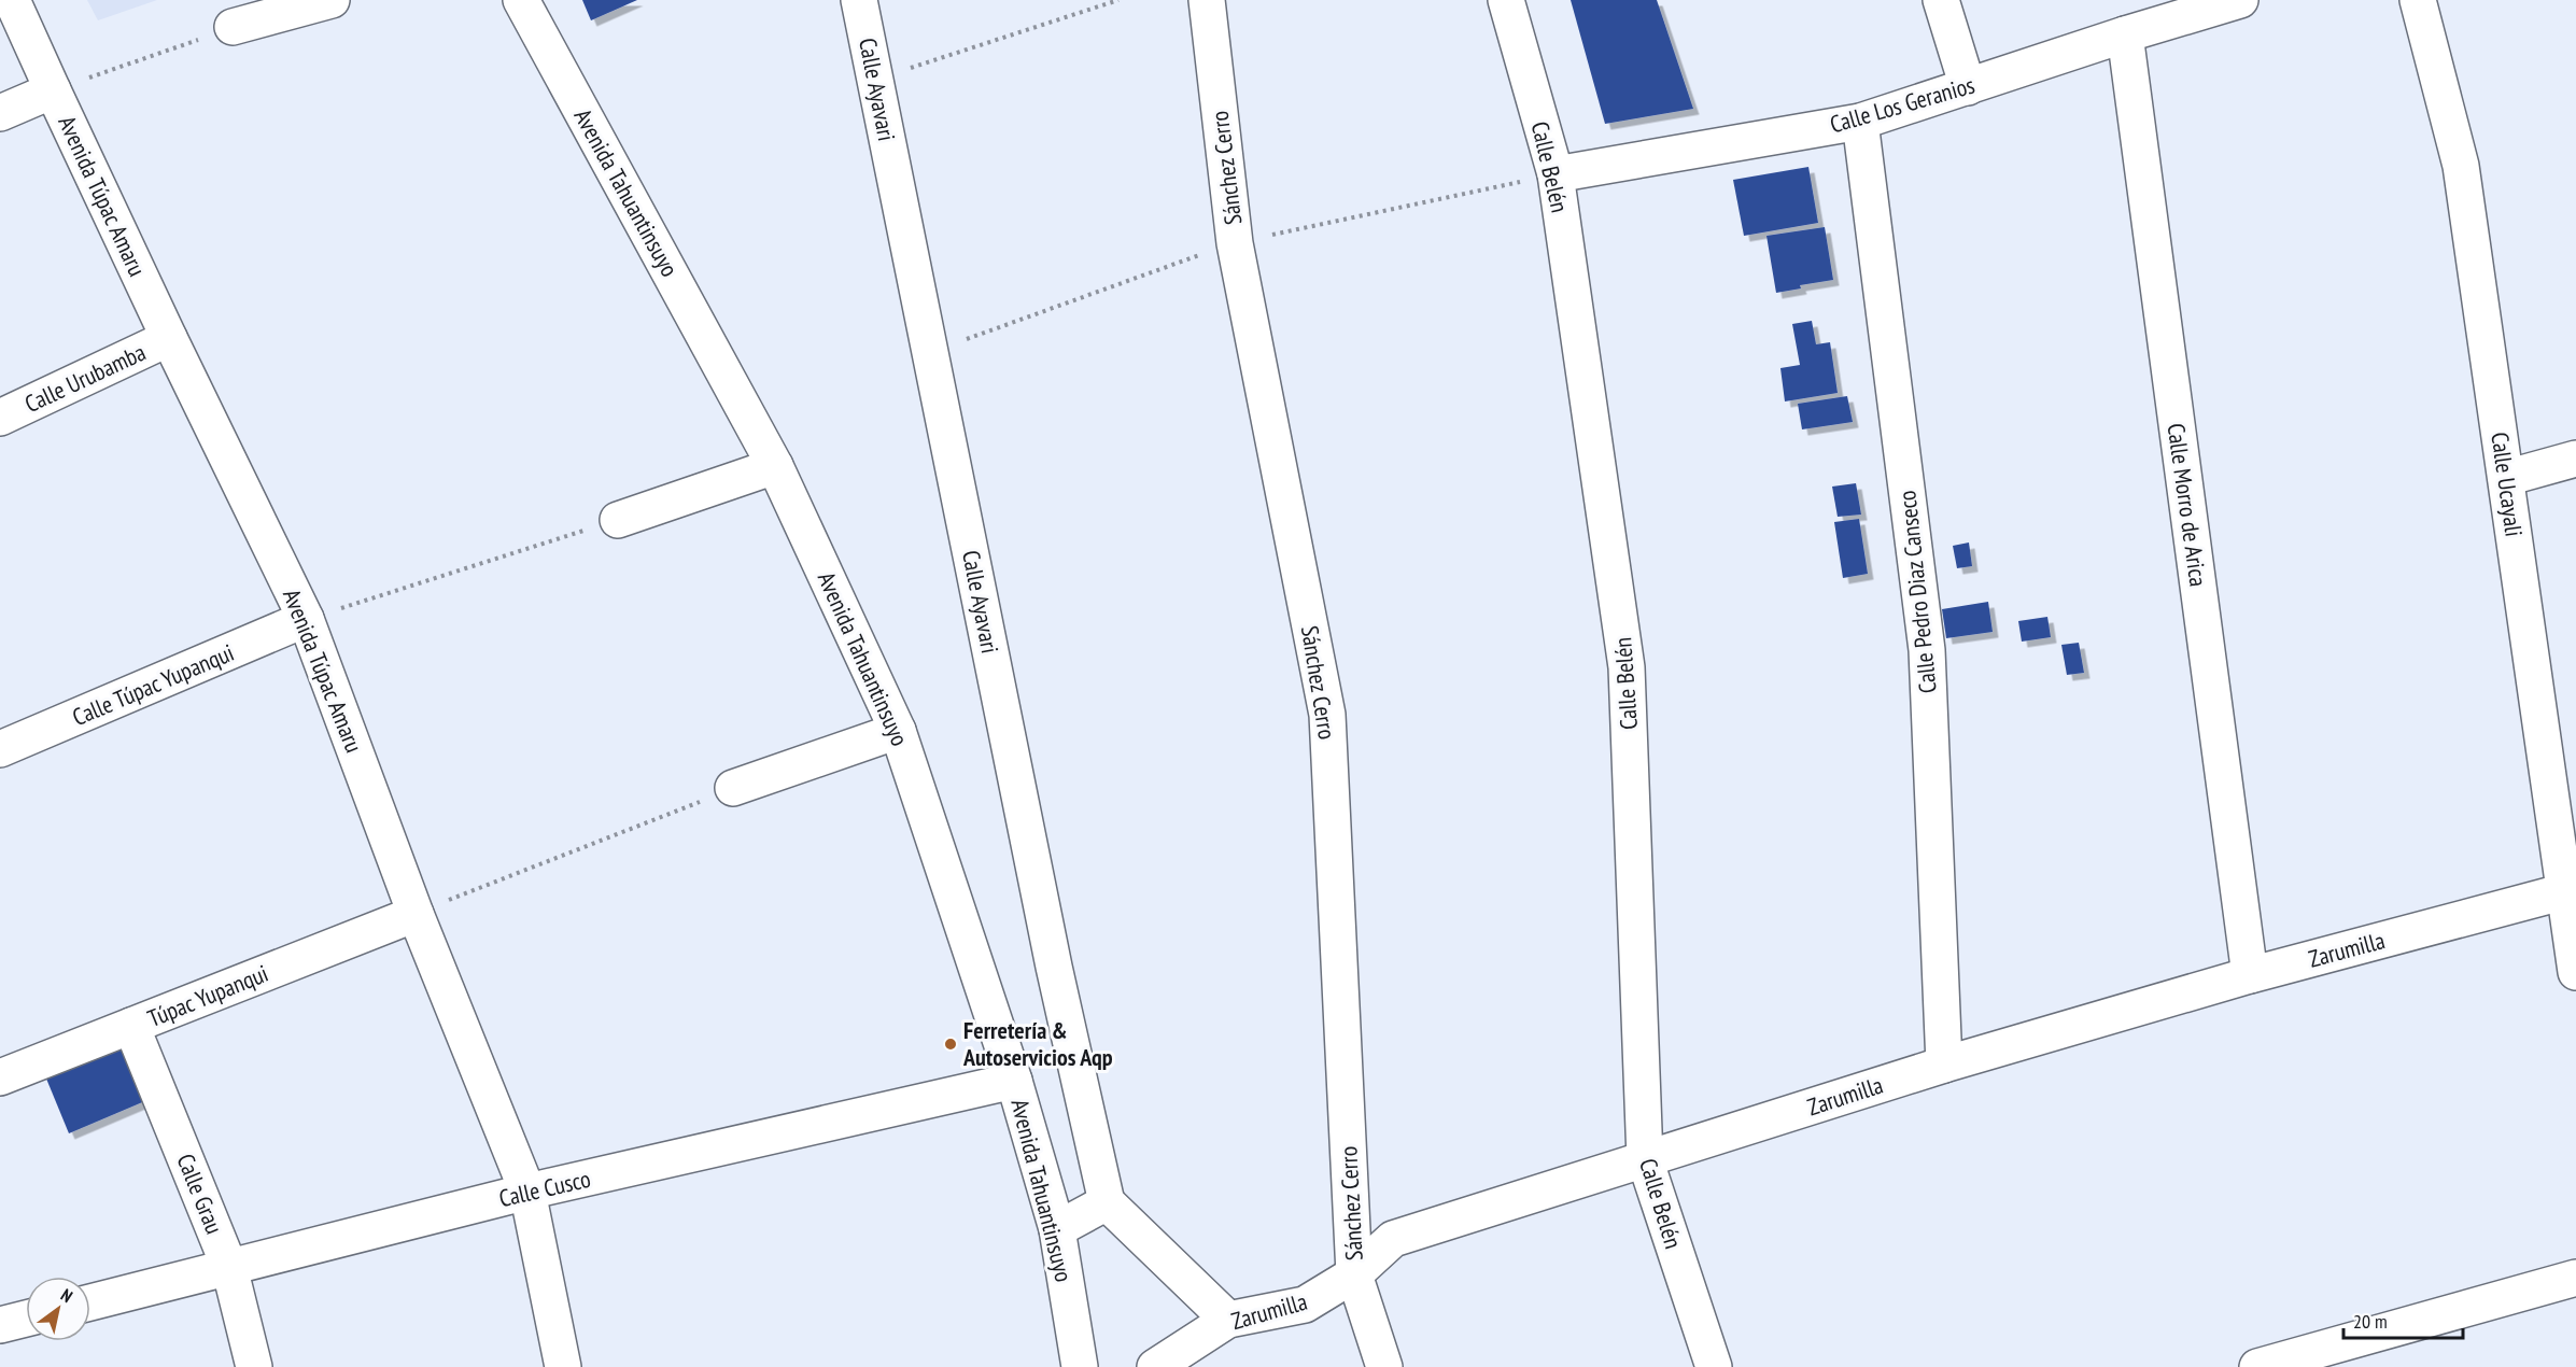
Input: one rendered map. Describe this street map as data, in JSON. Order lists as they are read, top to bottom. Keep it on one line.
{"streets":{"street":["Calle Ayavari","Calle Los Geranios","Calle Belén","Sánchez Cerro","Avenida Tahuantinsuyo","Avenida Túpac Amaru","Calle Urubamba","Calle Ucayali","Calle Morro de Arica","Calle Pedro Diaz Canseco","Calle Túpac Yupanqui","Zarumilla","Túpac Yupanqui","Calle Cusco","Calle Grau"]},"crossings":[["Calle Los Geranios","Calle Belén"],["Calle Los Geranios","Calle Morro de Arica"],["Calle Los Geranios","Calle Pedro Diaz Canseco"],["Calle Belén","Zarumilla"],["Sánchez Cerro","Zarumilla"],["Avenida Tahuantinsuyo","Calle Cusco"],["Avenida Túpac Amaru","Calle Urubamba"],["Avenida Túpac Amaru","Calle Túpac Yupanqui"],["Avenida Túpac Amaru","Túpac Yupanqui"],["Avenida Túpac Amaru","Calle Cusco"],["Calle Ucayali","Zarumilla"],["Calle Morro de Arica","Zarumilla"],["Calle Pedro Diaz Canseco","Zarumilla"],["Túpac Yupanqui","Calle Grau"],["Calle Cusco","Calle Grau"]],"places":["Ferretería & Autoservicios Aqp"],"scale_bar":"20 m","north":"top right"}
